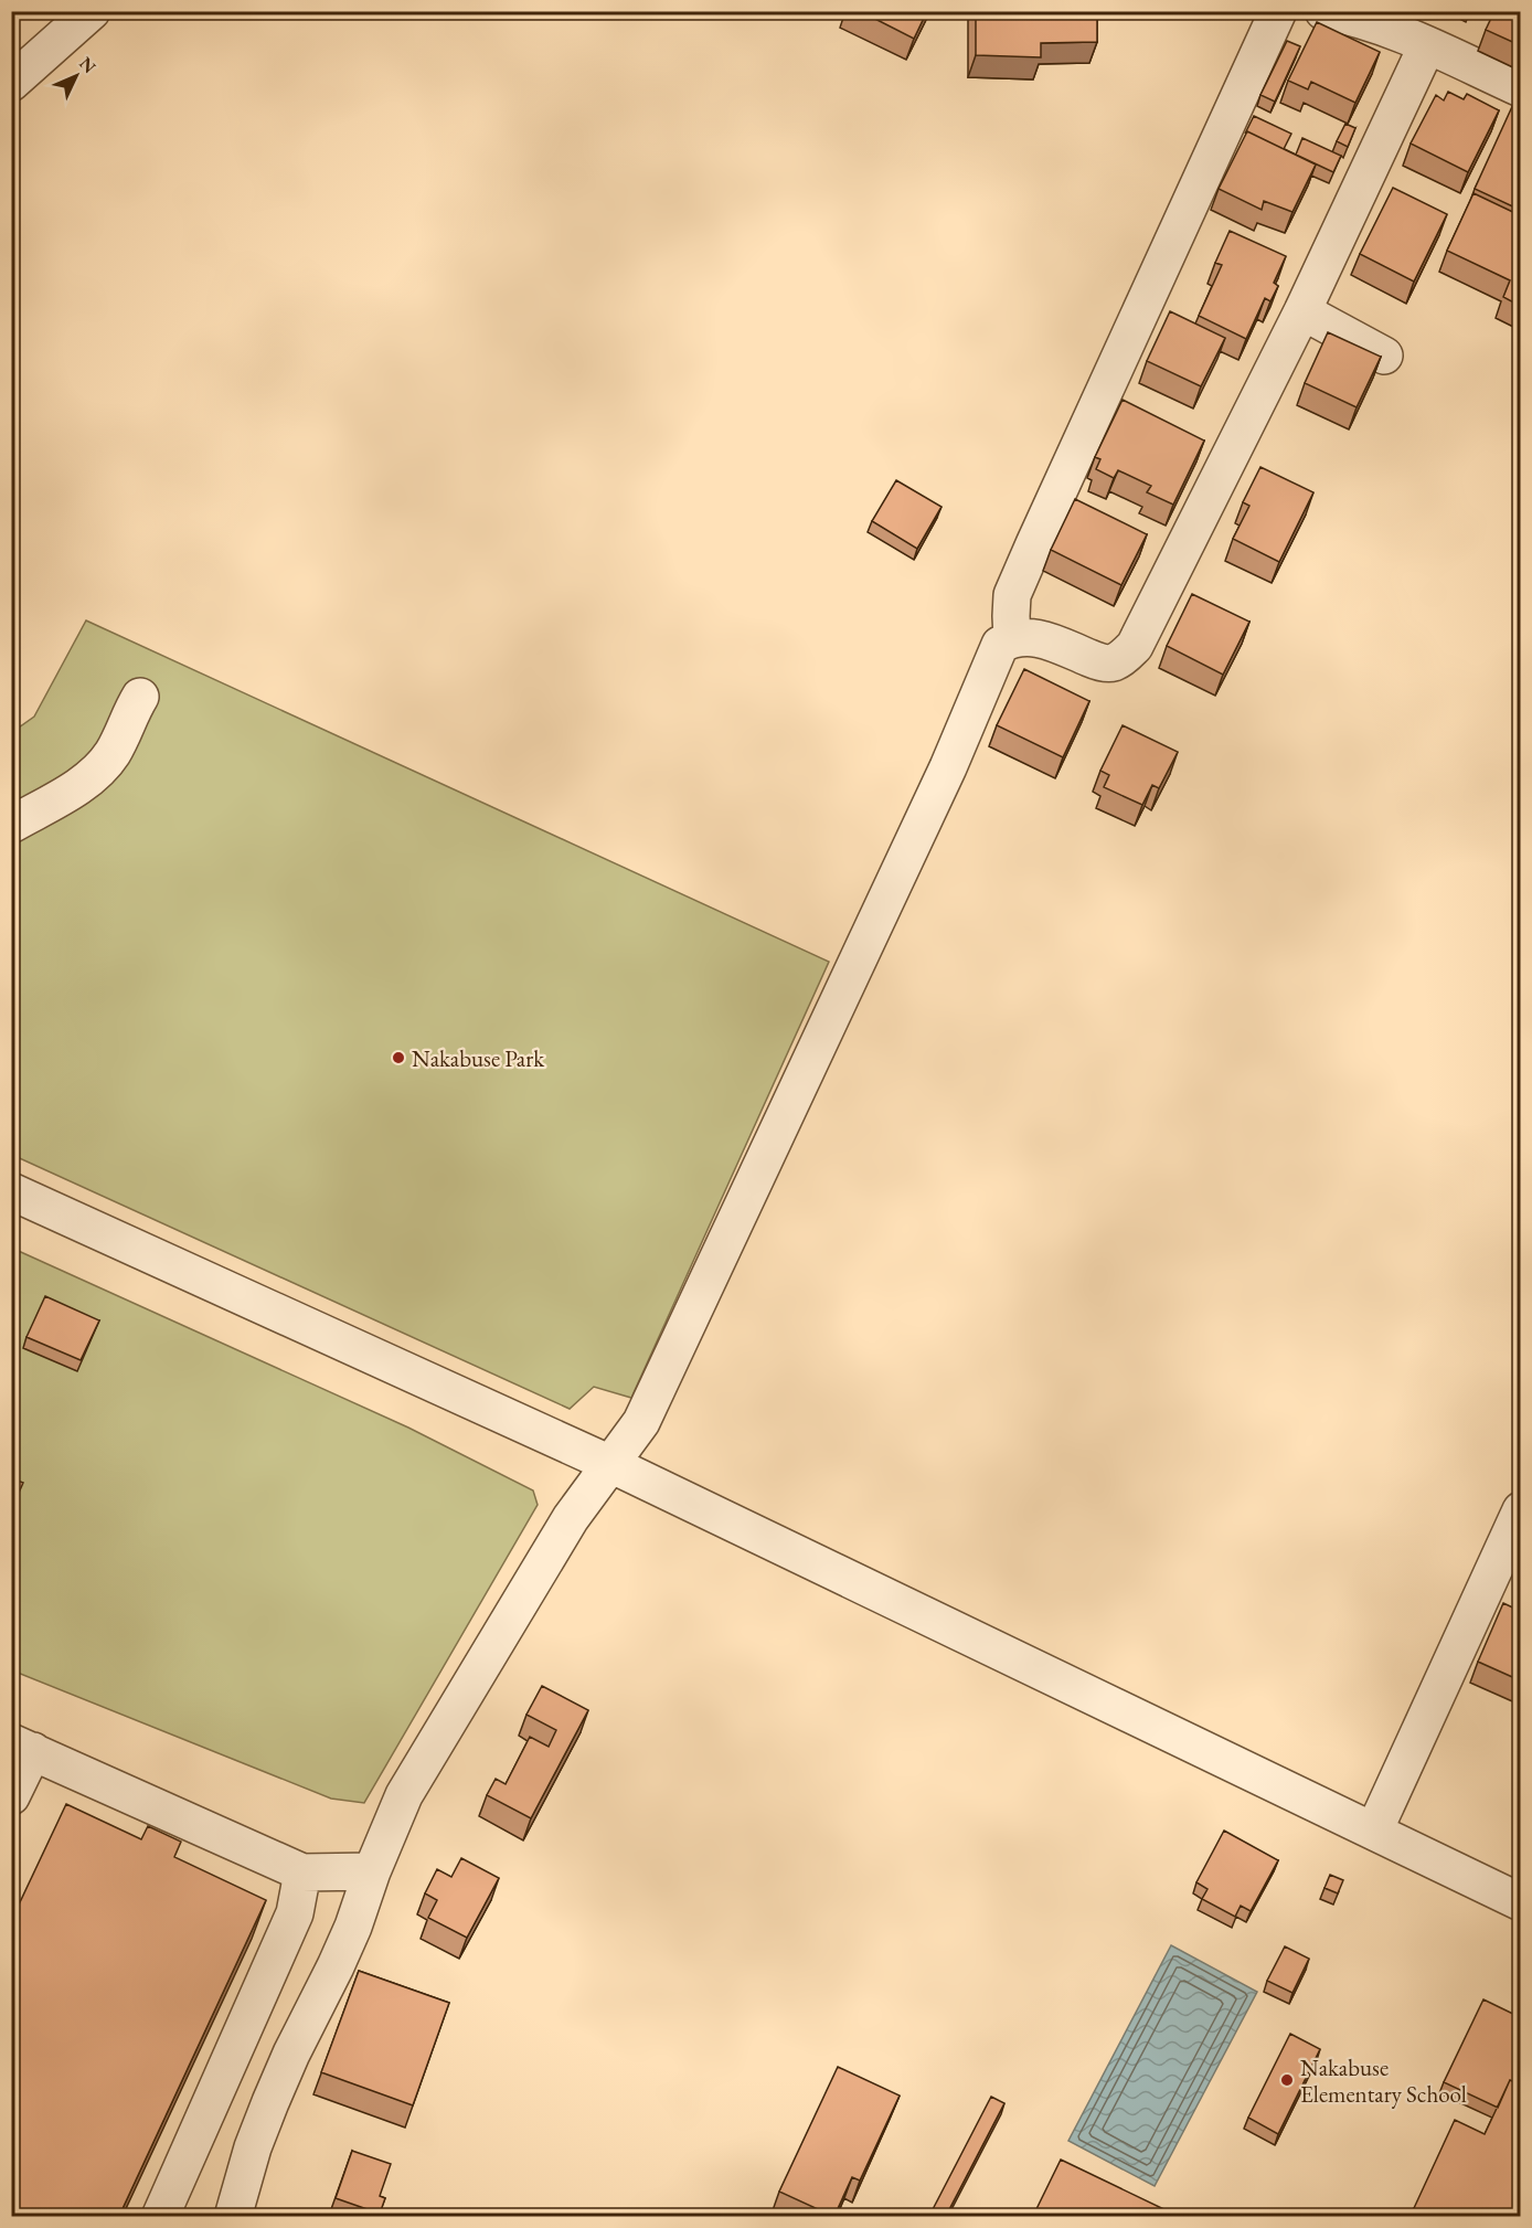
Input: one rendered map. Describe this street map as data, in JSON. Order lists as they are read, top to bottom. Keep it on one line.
{"places":["Nakabuse Park","Nakabuse Elementary School"],"north":"top right"}
